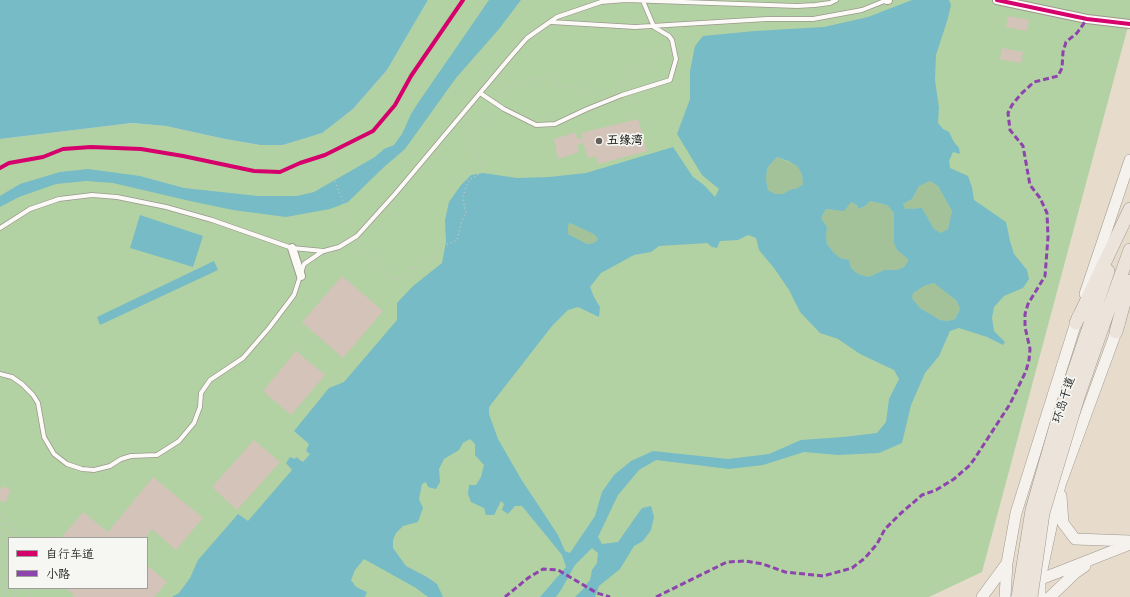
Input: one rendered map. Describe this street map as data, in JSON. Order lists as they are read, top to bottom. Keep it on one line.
{"streets":{"highway":["环岛干道"]},"places":["五缘湾"],"legend":["自行车道","小路"]}
